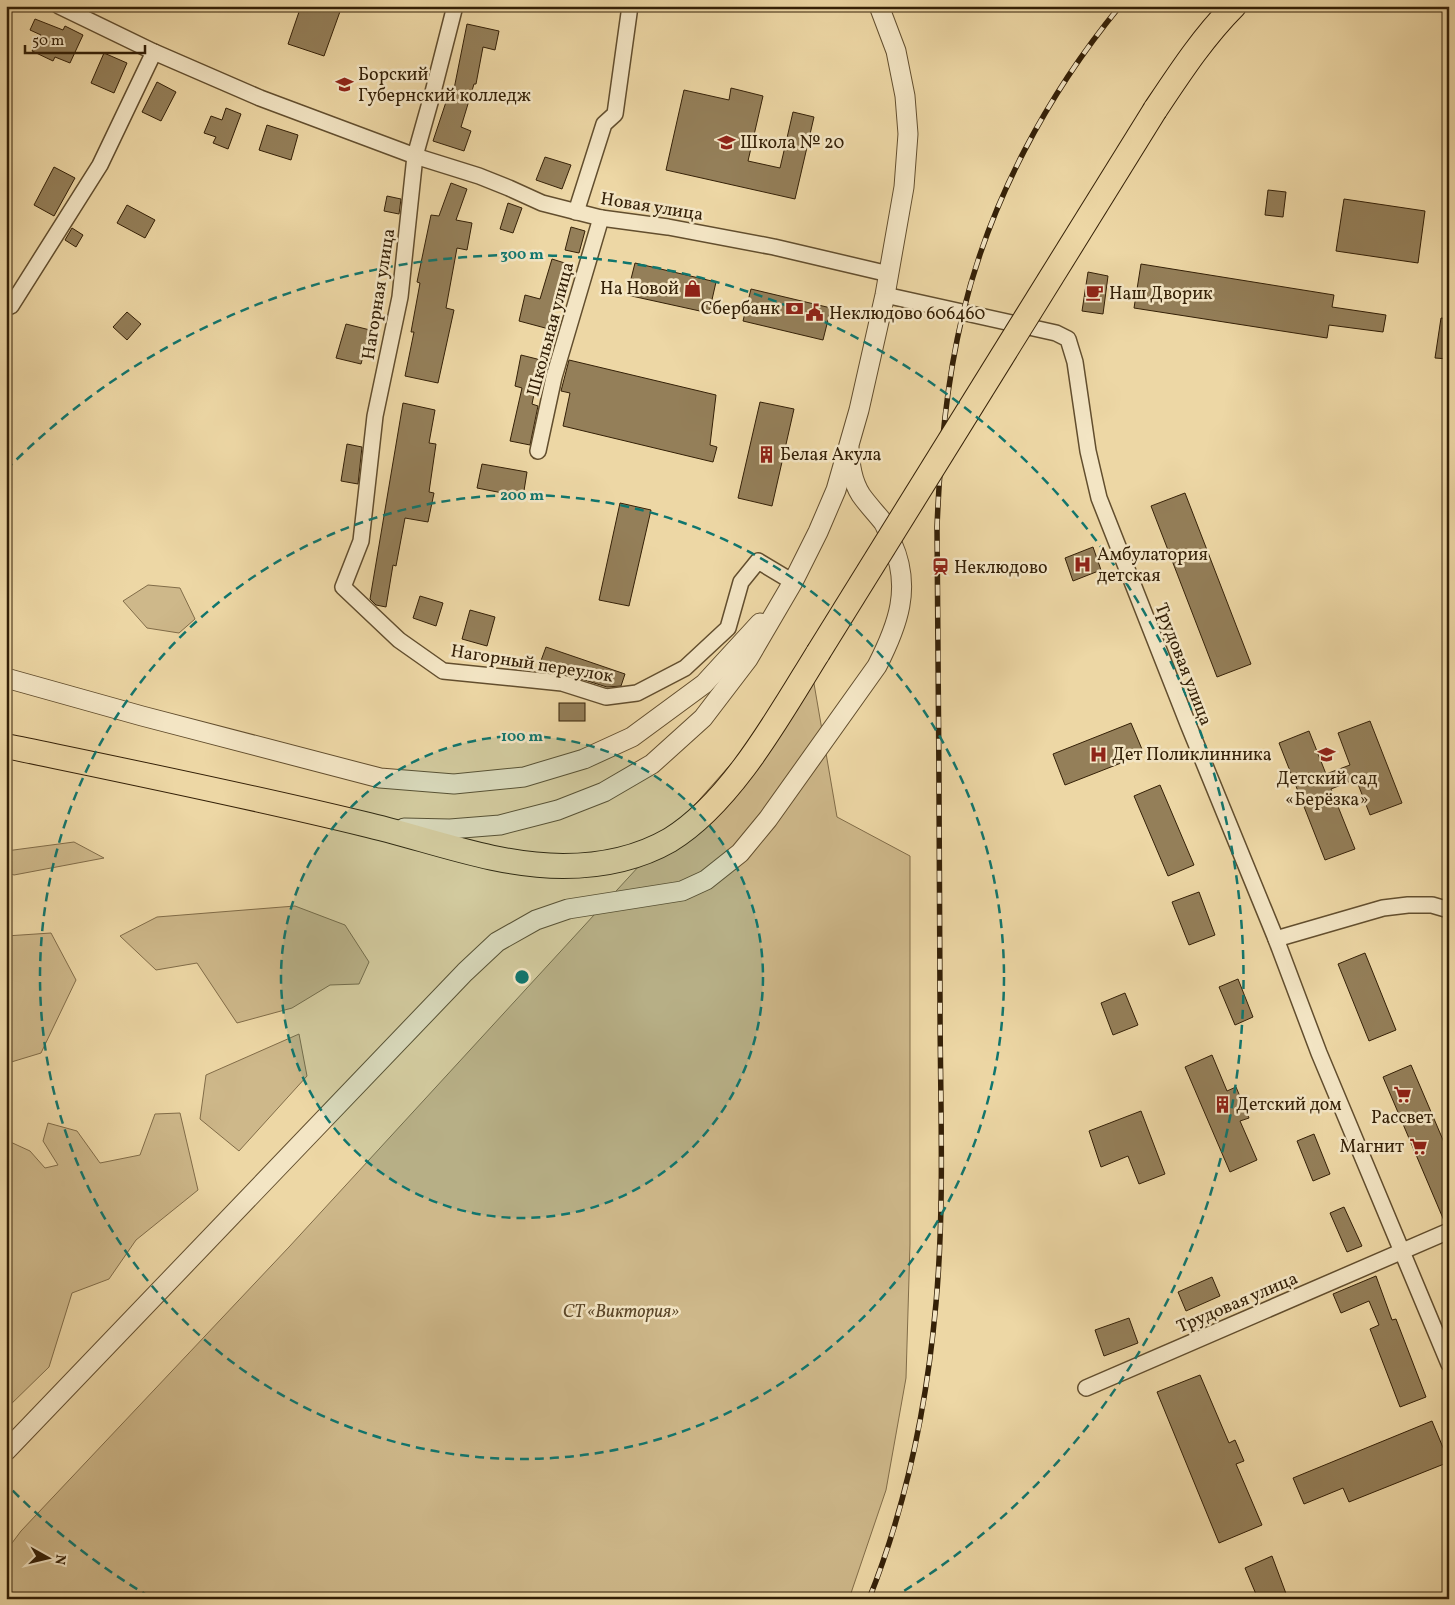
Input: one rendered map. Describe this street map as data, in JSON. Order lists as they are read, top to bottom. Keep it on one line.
{"streets":{"street":["Новая улица","Нагорная улица","Школьная улица","Нагорный переулок","Трудовая улица"]},"crossings":[["Новая улица","Нагорная улица"],["Новая улица","Школьная улица"],["Нагорная улица","Нагорный переулок"]],"parks":["СТ «Виктория»"],"places":{"school or university":["Борский Губернский колледж","Школа № 20","Детский сад «Берёзка»"],"shop":["На Новой"],"cafe":["Наш Дворик"],"bank":["Сбербанк"],"public building":["Неклюдово 606460"],"building":["Белая Акула","Детский дом"],"hospital":["Амбулатория детская","Дет Поликлинника"],"station":["Неклюдово"],"supermarket":["Рассвет","Магнит"]},"scale_bar":"50 m","north":"right","rings":["300 m","200 m","100 m"]}
